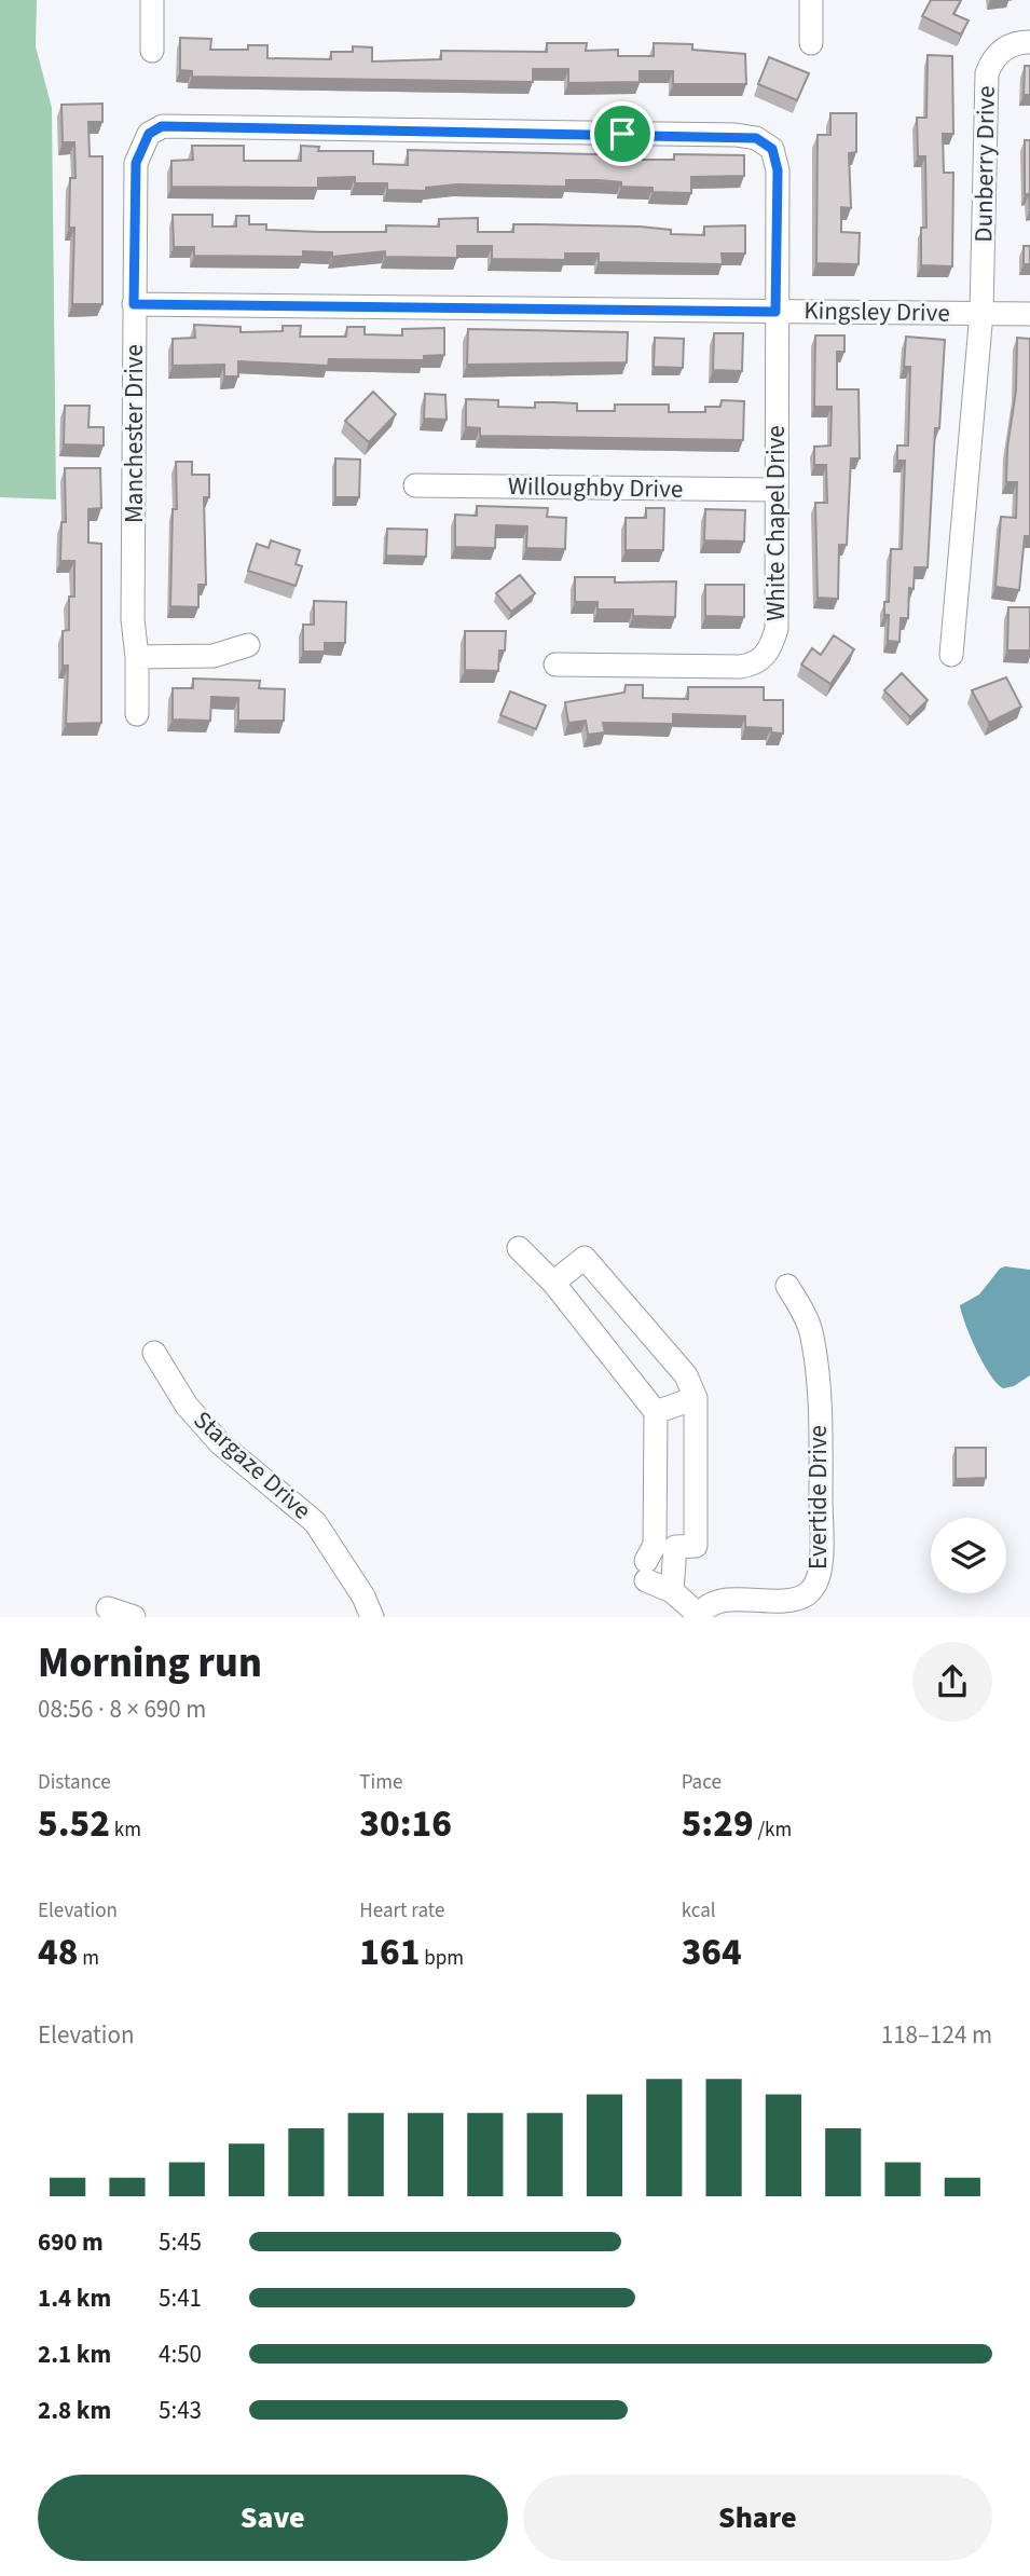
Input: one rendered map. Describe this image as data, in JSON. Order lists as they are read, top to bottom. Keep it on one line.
{"streets":{"street":["Dunberry Drive","Kingsley Drive","Manchester Drive","Willoughby Drive","White Chapel Drive","Stargaze Drive","Evertide Drive"]},"crossings":[["Dunberry Drive","Kingsley Drive"],["Kingsley Drive","Manchester Drive"],["Kingsley Drive","White Chapel Drive"],["Manchester Drive","White Chapel Drive"],["Willoughby Drive","White Chapel Drive"]],"page":{"heading":["Morning run","08:56 · 8 × 690 m"],"stats":[["Distance","5.52 km"],["Time","30:16"],["Pace","5:29 /km"],["Elevation","48 m"],["Heart rate","161 bpm"],["kcal","364"]],"chart":["Elevation","118–124 m"],"list":[{"name":"690 m","note":"5:45"},{"name":"1.4 km","note":"5:41"},{"name":"2.1 km","note":"4:50"},{"name":"2.8 km","note":"5:43"}],"buttons":["Save","Share"]}}
